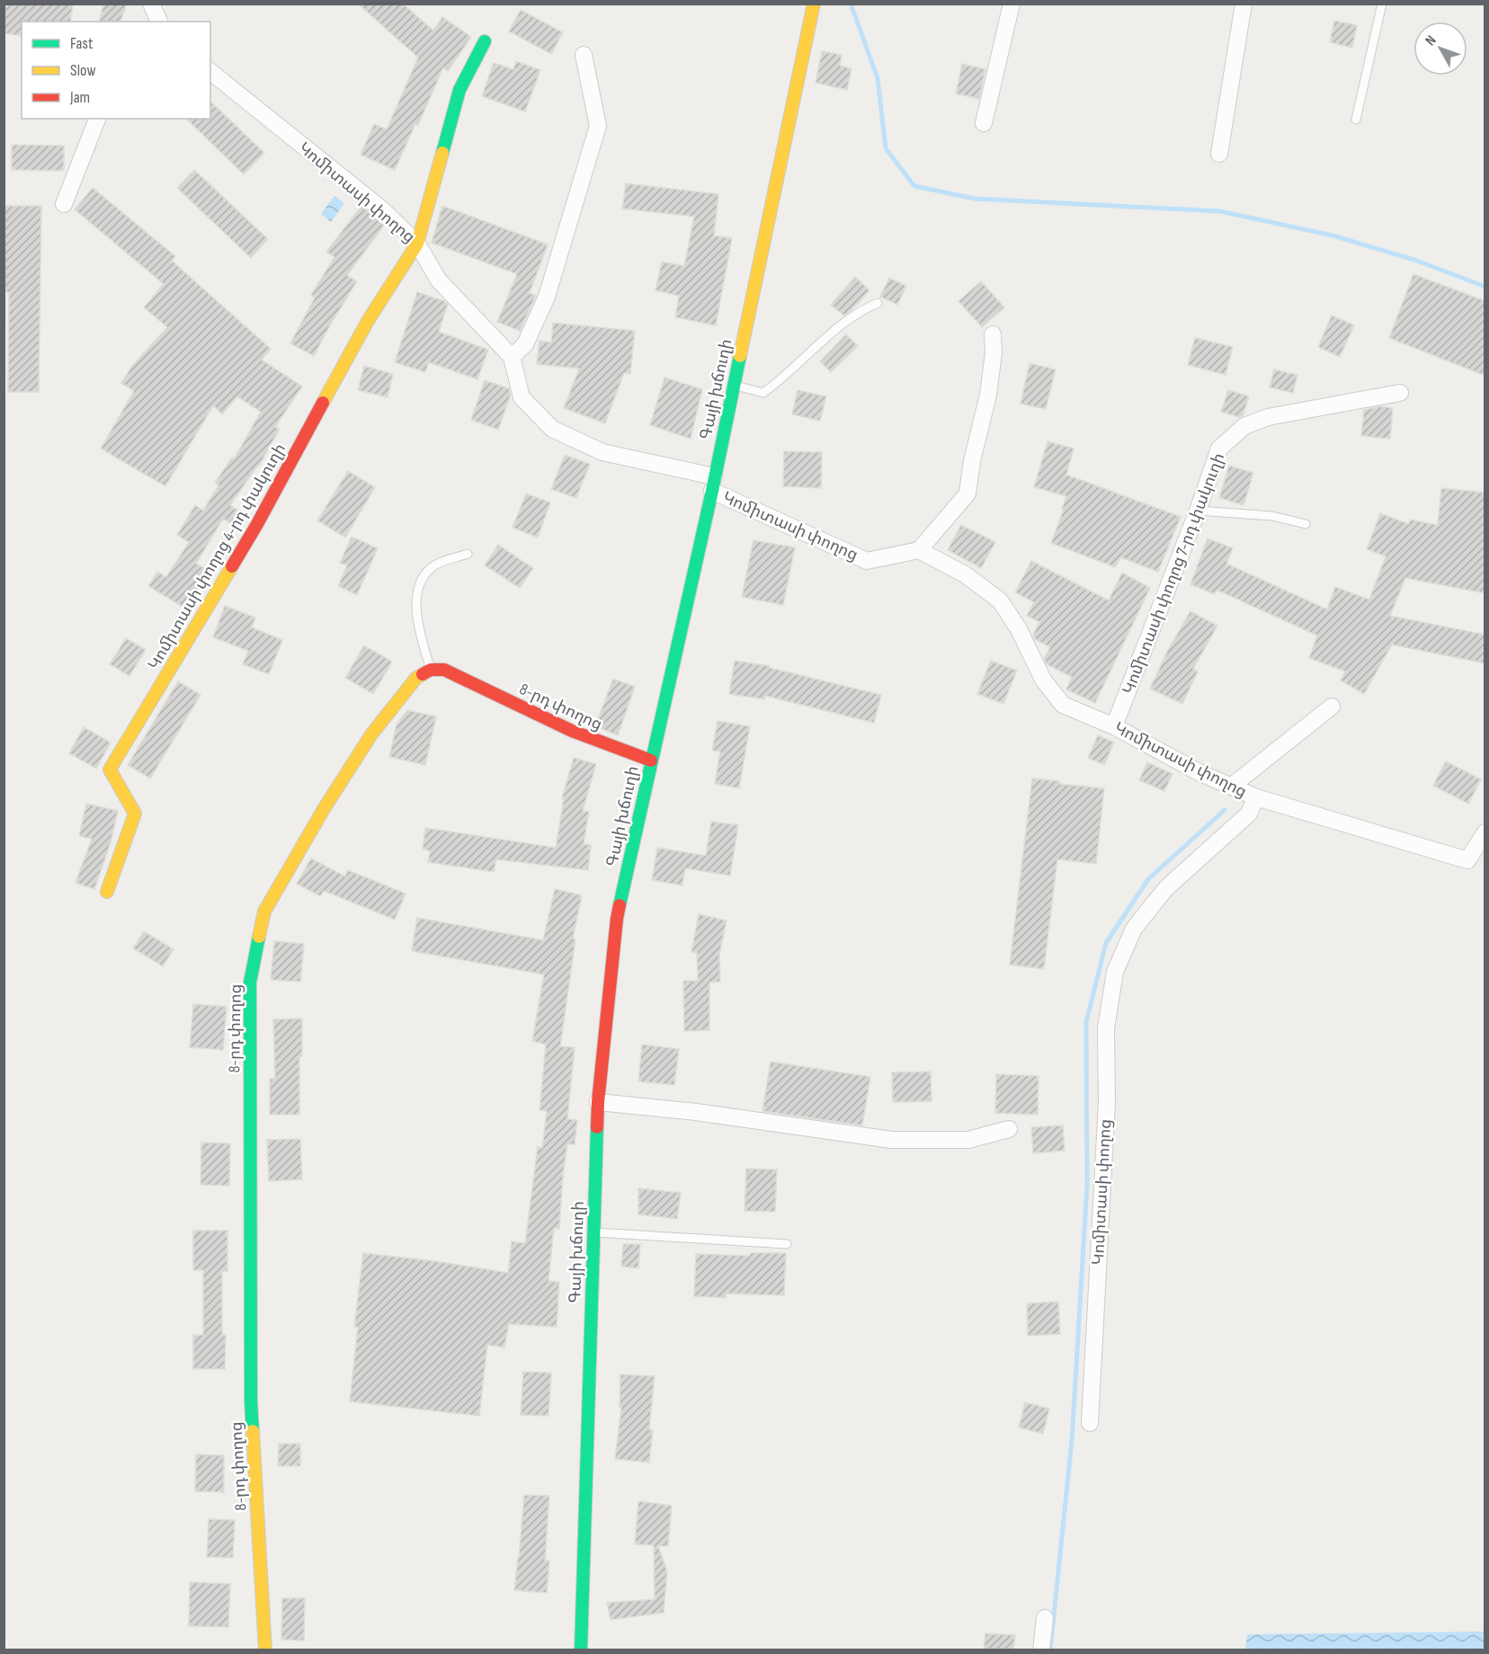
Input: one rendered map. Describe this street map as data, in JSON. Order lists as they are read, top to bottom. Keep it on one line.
{"streets":{"street":["Կոմիտասի փողոց","Գայի խճուղի","Կոմիտասի փողոց 4-րդ փակուղի","Կոմիտասի փողոց 7-րդ փակուղի","8-րդ փողոց"]},"crossings":[["Կոմիտասի փողոց","Գայի խճուղի"],["Կոմիտասի փողոց","Կոմիտասի փողոց 4-րդ փակուղի"],["Կոմիտասի փողոց","Կոմիտասի փողոց 7-րդ փակուղի"],["Գայի խճուղի","8-րդ փողոց"]],"legend":["Fast","Slow","Jam"],"north":"top left"}
